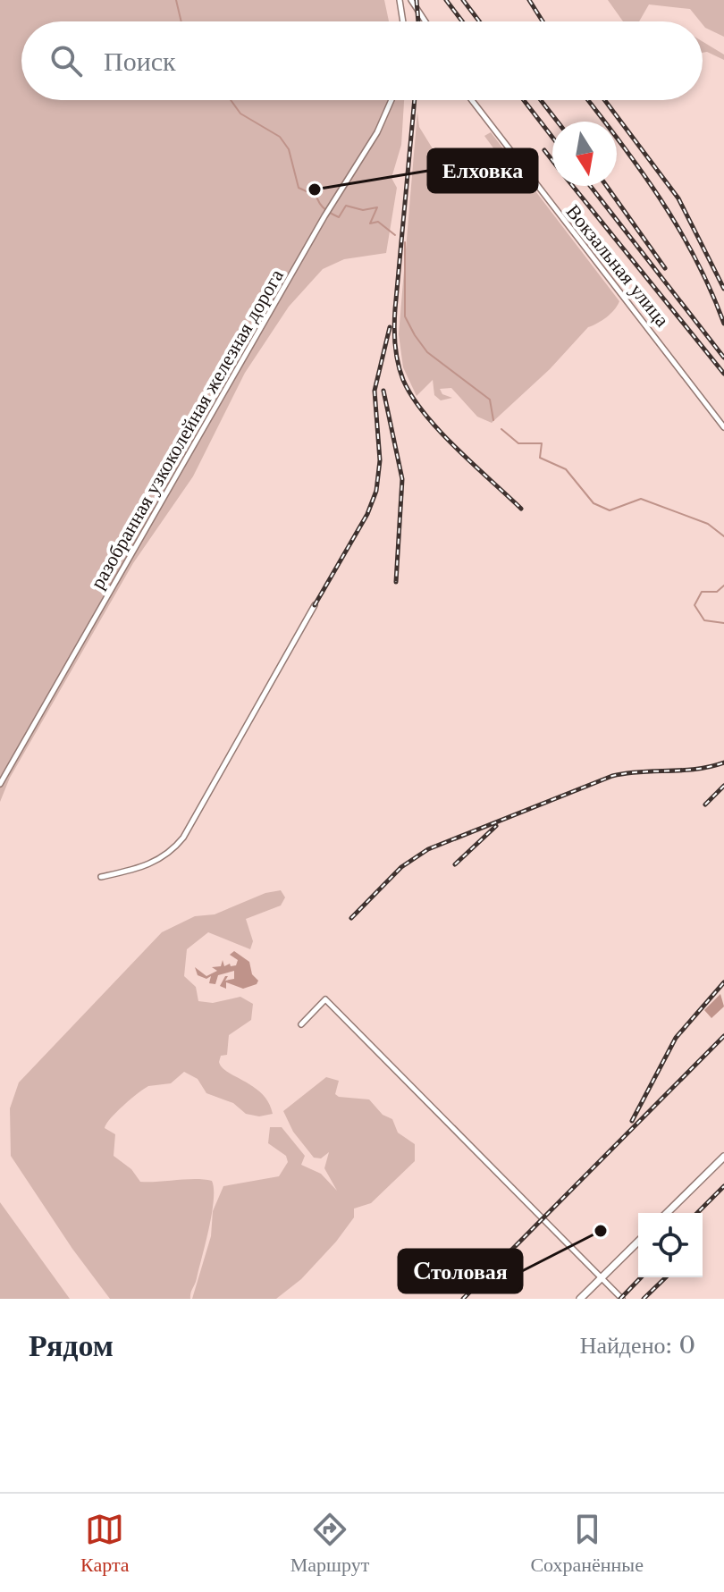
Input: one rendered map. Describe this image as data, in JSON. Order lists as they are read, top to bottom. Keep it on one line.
{"streets":{"street":["Вокзальная улица","разобранная узкоколейная железная дорога"]},"places":["Елховка","Cтоловая"],"north":"bottom","page":{"search":"Поиск","heading":["Рядом","Найдено: 0"],"nav":["Карта","Маршрут","Сохранённые"]}}
